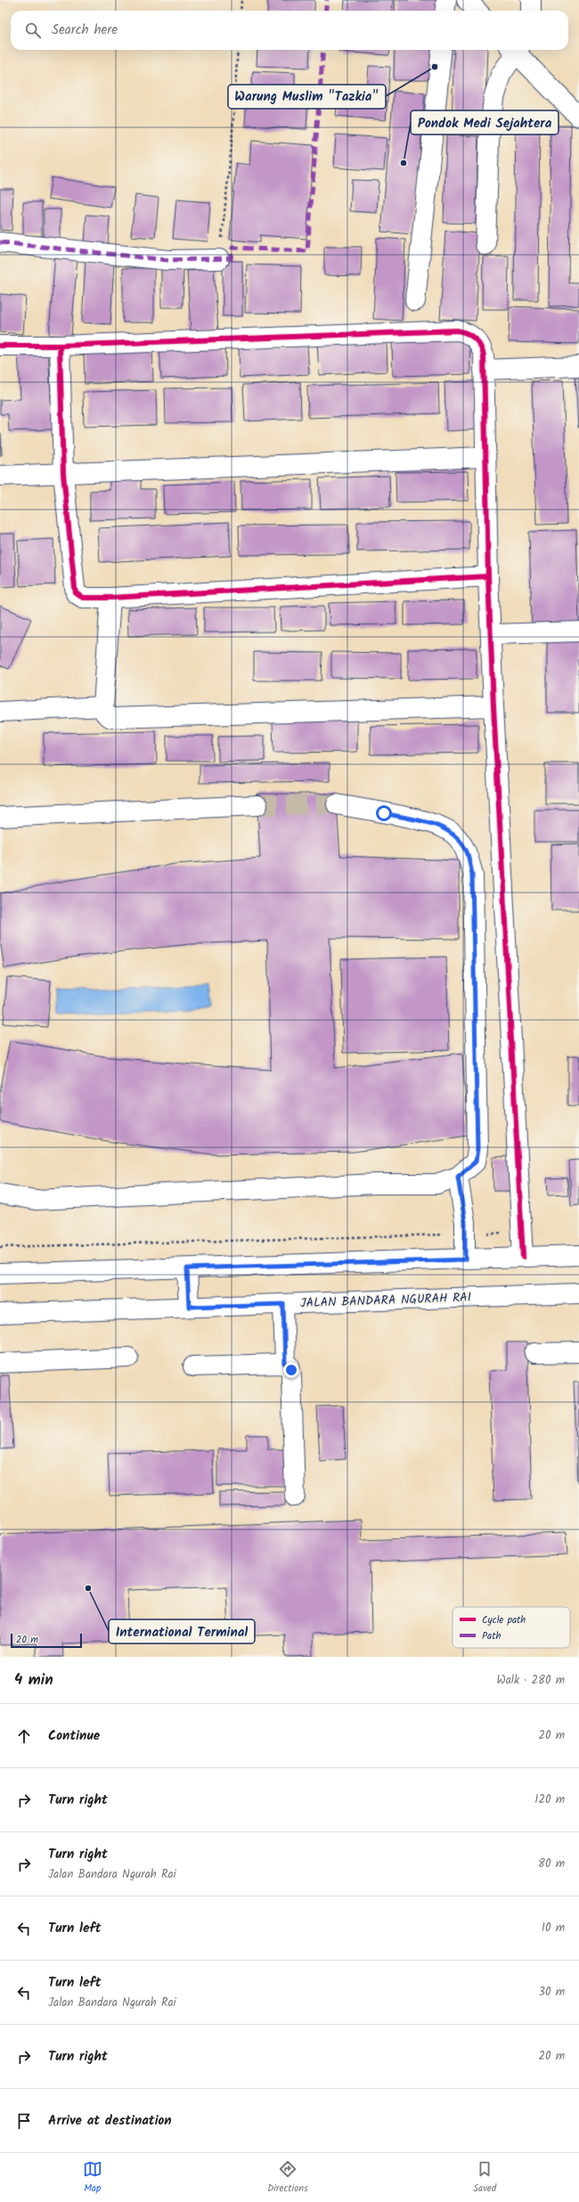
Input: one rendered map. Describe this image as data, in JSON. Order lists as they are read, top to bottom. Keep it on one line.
{"streets":{"street":["JALAN BANDARA NGURAH RAI"]},"places":["Warung Muslim \"Tazkia\"","Pondok Medi Sejahtera","International Terminal"],"legend":["Cycle path","Path"],"scale_bar":"20 m","page":{"search":"Search here","scale":"20 m","heading":["4 min","Walk · 280 m"],"list":[["Continue","20 m"],["Turn right","120 m"],["Turn right","Jalan Bandara Ngurah Rai","80 m"],["Turn left","10 m"],["Turn left","Jalan Bandara Ngurah Rai","30 m"],["Turn right","20 m"],"Arrive at destination"],"nav":["Map","Directions","Saved"]}}
